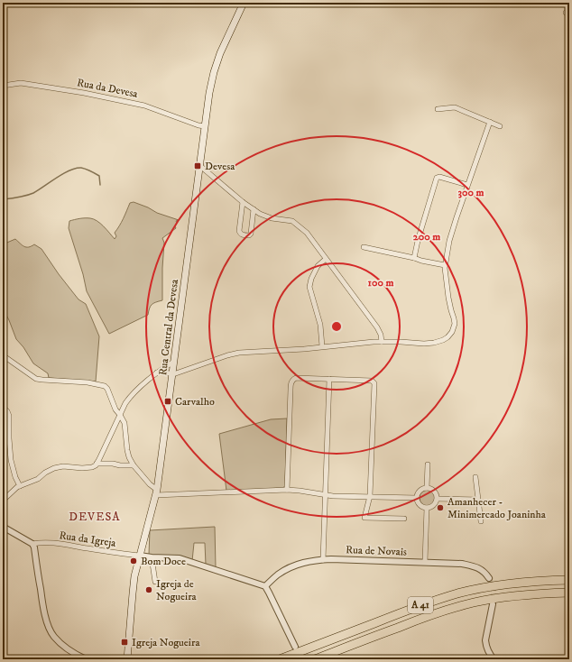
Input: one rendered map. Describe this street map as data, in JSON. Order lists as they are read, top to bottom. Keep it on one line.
{"streets":{"highway":["A 41"],"main road":["Rua Central da Devesa"],"street":["Rua da Devesa","Rua da Igreja","Rua de Novais"]},"crossings":[["Rua da Devesa","Rua Central da Devesa"],["Rua Central da Devesa","Rua da Igreja"]],"districts":["DEVESA"],"places":{"transit":["Devesa","Carvalho","Igreja Nogueira"],"other":["Amanhecer - Minimercado Joaninha","Bom Doce","Igreja de Nogueira"]},"rings":["300 m","200 m","100 m"]}
